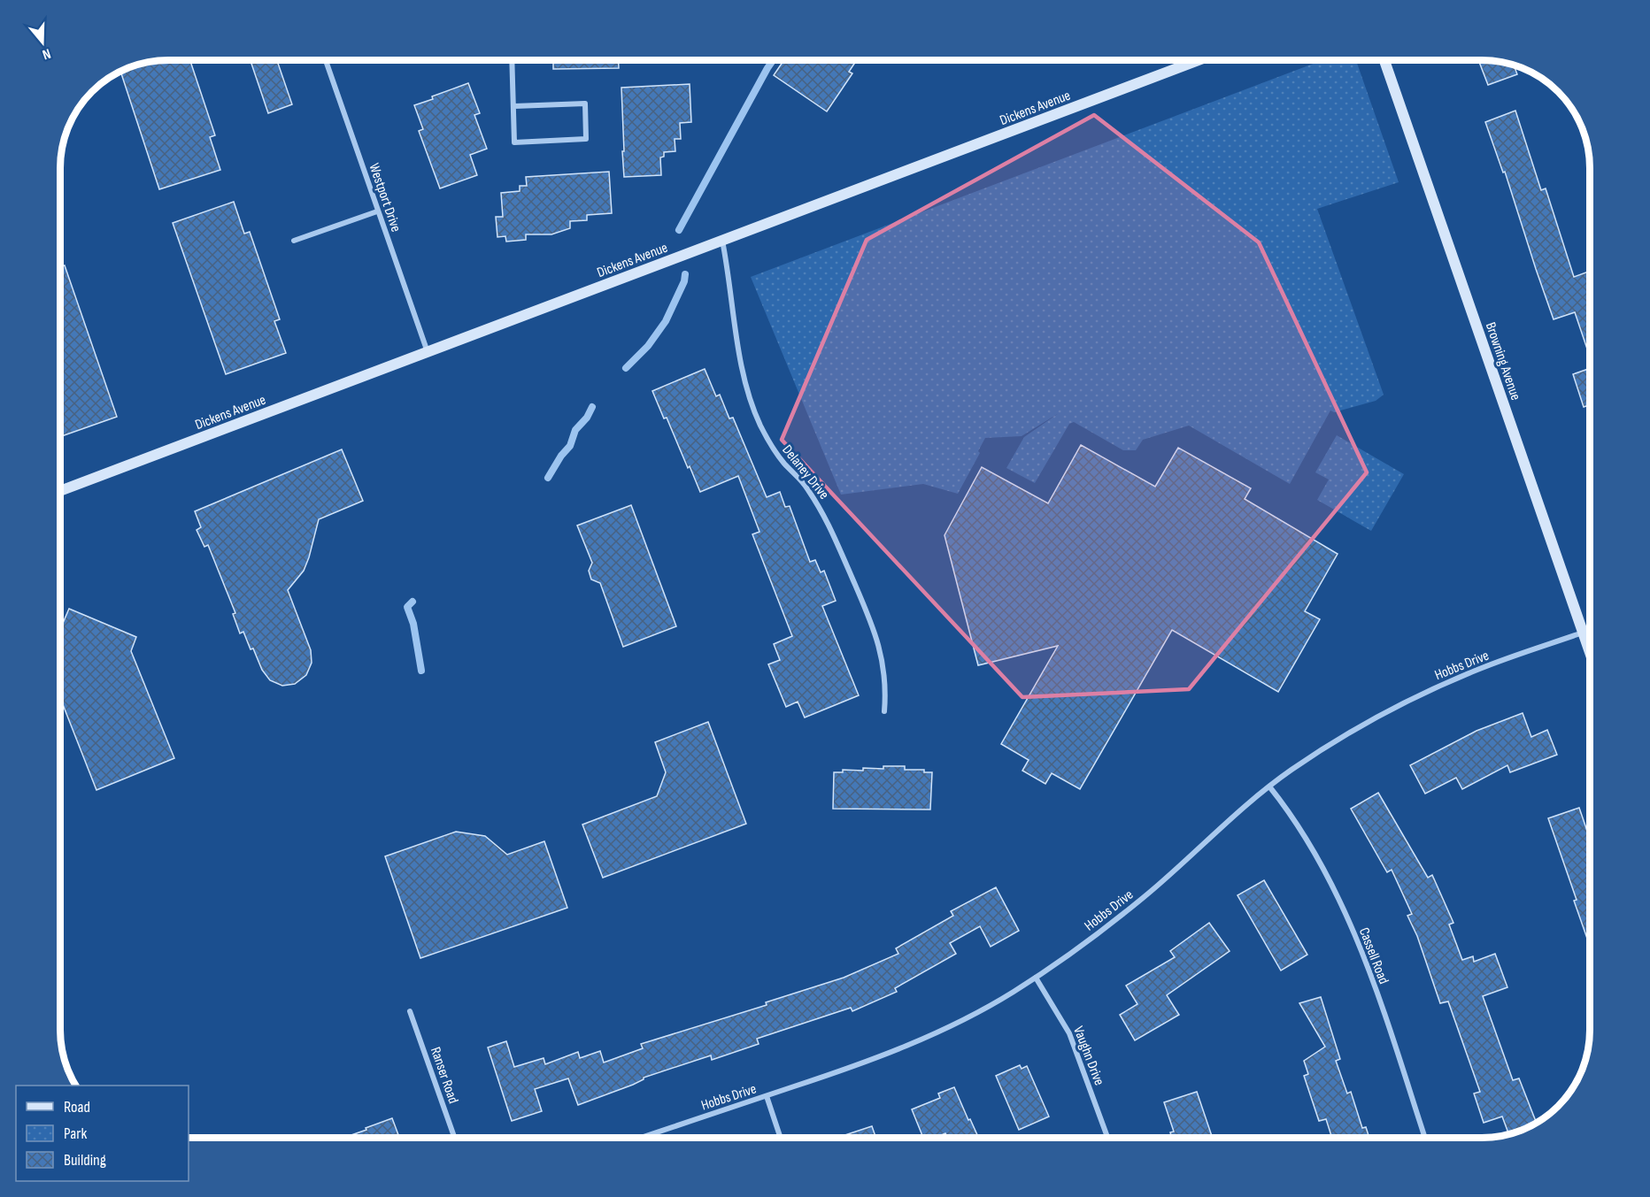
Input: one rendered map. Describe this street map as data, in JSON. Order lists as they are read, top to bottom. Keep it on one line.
{"streets":{"street":["Dickens Avenue","Westport Drive","Browning Avenue","Delaney Drive","Hobbs Drive","Cassell Road","Vaughn Drive","Ranser Road"]},"crossings":[["Dickens Avenue","Westport Drive"],["Dickens Avenue","Delaney Drive"],["Browning Avenue","Hobbs Drive"],["Hobbs Drive","Cassell Road"],["Hobbs Drive","Vaughn Drive"]],"legend":["Road","Park","Building"],"north":"bottom"}
